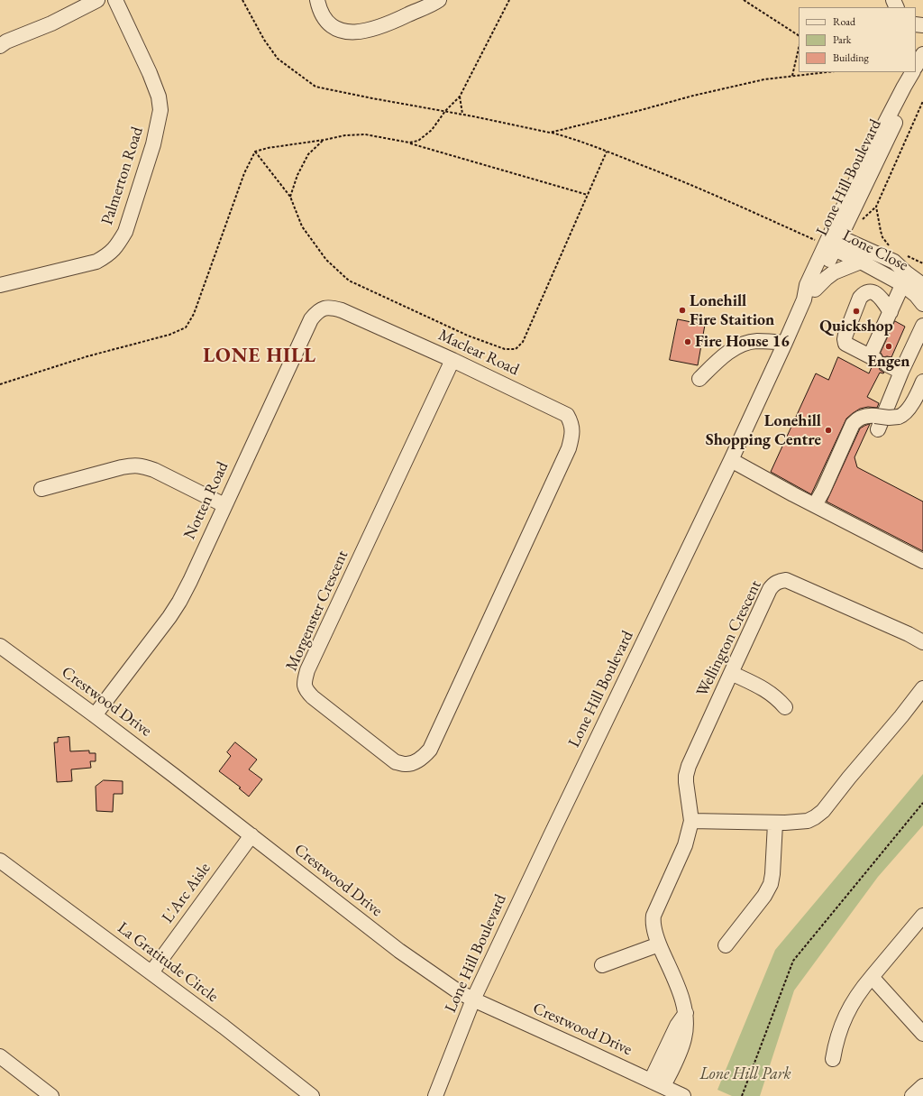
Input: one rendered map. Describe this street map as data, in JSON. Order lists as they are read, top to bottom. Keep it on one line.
{"streets":{"street":["Palmerton Road","Lone Hill Boulevard","Lone Close","Maclear Road","Notten Road","Morgenster Crescent","Wellington Crescent","Crestwood Drive","L'Arc Aisle","La Gratitude Circle"]},"crossings":[["Lone Hill Boulevard","Lone Close"],["Lone Hill Boulevard","Crestwood Drive"],["Maclear Road","Notten Road"],["Maclear Road","Morgenster Crescent"],["Notten Road","Crestwood Drive"],["Wellington Crescent","Crestwood Drive"],["Crestwood Drive","L'Arc Aisle"],["L'Arc Aisle","La Gratitude Circle"]],"districts":["LONE HILL"],"parks":["Lone Hill Park"],"places":["Lonehill Fire Staition","Quickshop","Fire House 16","Engen","Lonehill Shopping Centre"],"legend":["Road","Park","Building"]}
